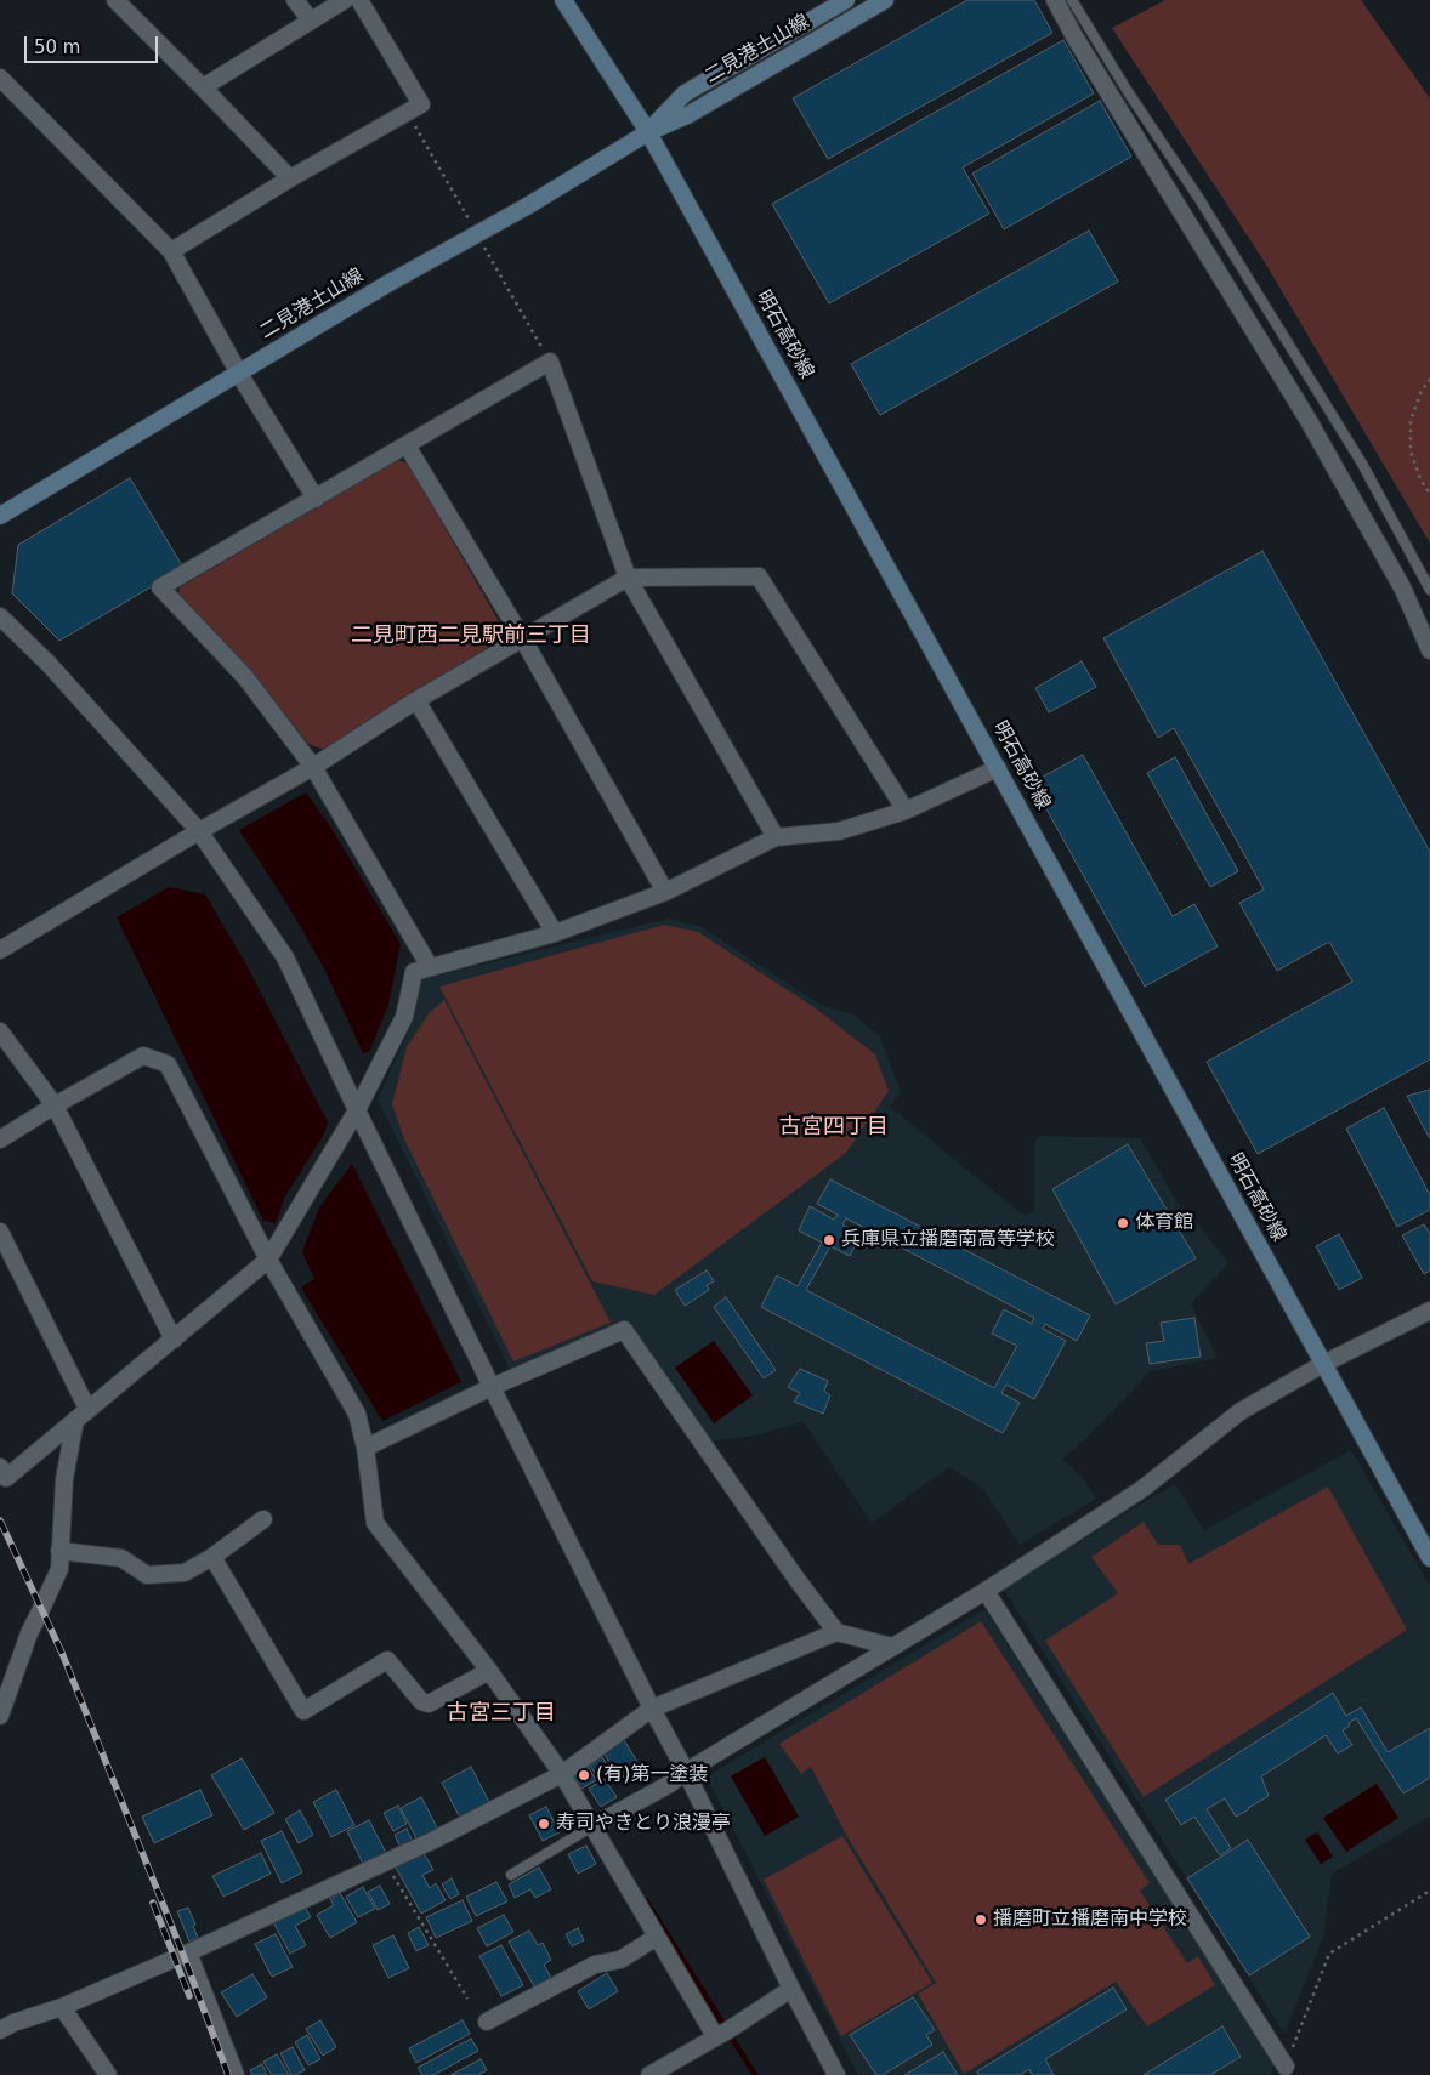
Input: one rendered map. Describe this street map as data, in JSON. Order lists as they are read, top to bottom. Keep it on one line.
{"streets":{"main road":["二見港土山線","明石高砂線"]},"crossings":[["二見港土山線","明石高砂線"]],"districts":["二見町西二見駅前三丁目","古宮四丁目","古宮三丁目"],"places":["体育館","兵庫県立播磨南高等学校","(有)第一塗装","寿司やきとり浪漫亭","播磨町立播磨南中学校"],"scale_bar":"50 m"}
